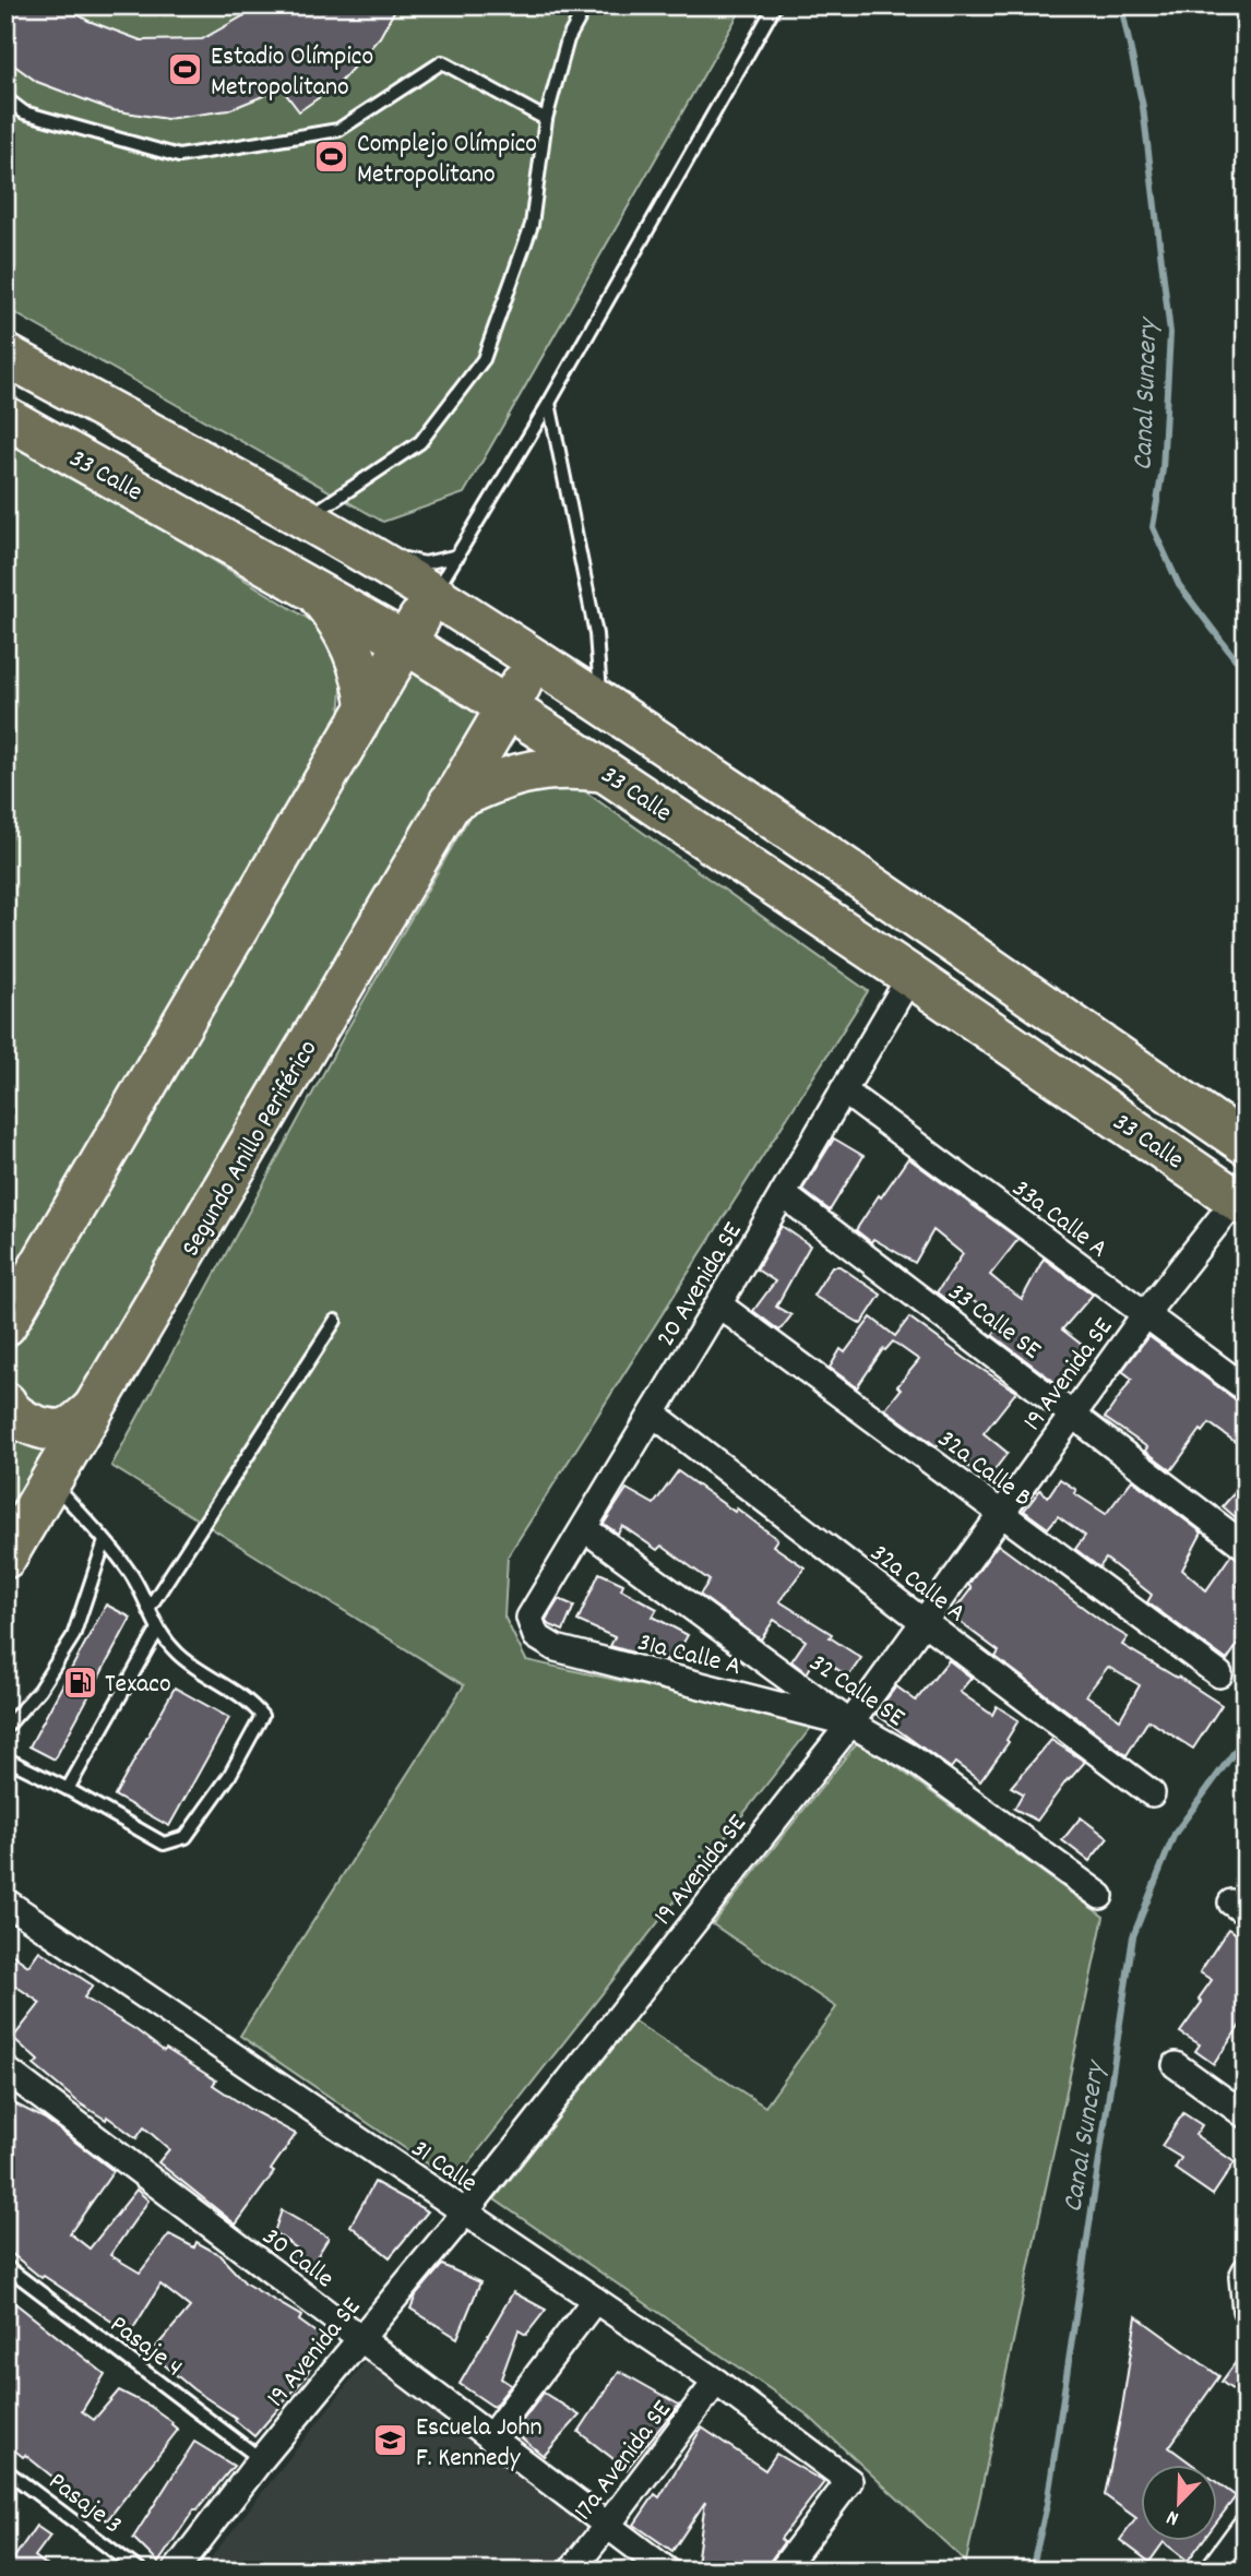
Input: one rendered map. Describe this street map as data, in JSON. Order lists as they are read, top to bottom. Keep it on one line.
{"streets":{"main road":["33 Calle","Segundo Anillo Periférico"],"street":["33a Calle A","20 Avenida SE","33 Calle SE","19 Avenida SE","32a Calle B","32a Calle A","31a Calle A","32 Calle SE","31 Calle","30 Calle","17a Avenida SE"],"lane":["Pasaje 4","Pasaje 3"]},"crossings":[["33 Calle","Segundo Anillo Periférico"],["33 Calle","20 Avenida SE"],["33 Calle","19 Avenida SE"],["33a Calle A","20 Avenida SE"],["33a Calle A","19 Avenida SE"],["20 Avenida SE","33 Calle SE"],["20 Avenida SE","32a Calle B"],["20 Avenida SE","32a Calle A"],["20 Avenida SE","31a Calle A"],["20 Avenida SE","32 Calle SE"],["33 Calle SE","19 Avenida SE"],["19 Avenida SE","32a Calle B"],["19 Avenida SE","32a Calle A"],["19 Avenida SE","31a Calle A"],["19 Avenida SE","32 Calle SE"],["19 Avenida SE","31 Calle"],["19 Avenida SE","30 Calle"],["19 Avenida SE","Pasaje 4"],["31a Calle A","32 Calle SE"],["31 Calle","17a Avenida SE"],["30 Calle","17a Avenida SE"]],"water":["Canal Suncery"],"places":{"sports":["Estadio Olímpico Metropolitano","Complejo Olímpico Metropolitano"],"fuel station":["Texaco"],"school or university":["Escuela John F. Kennedy"]},"north":"bottom left"}
